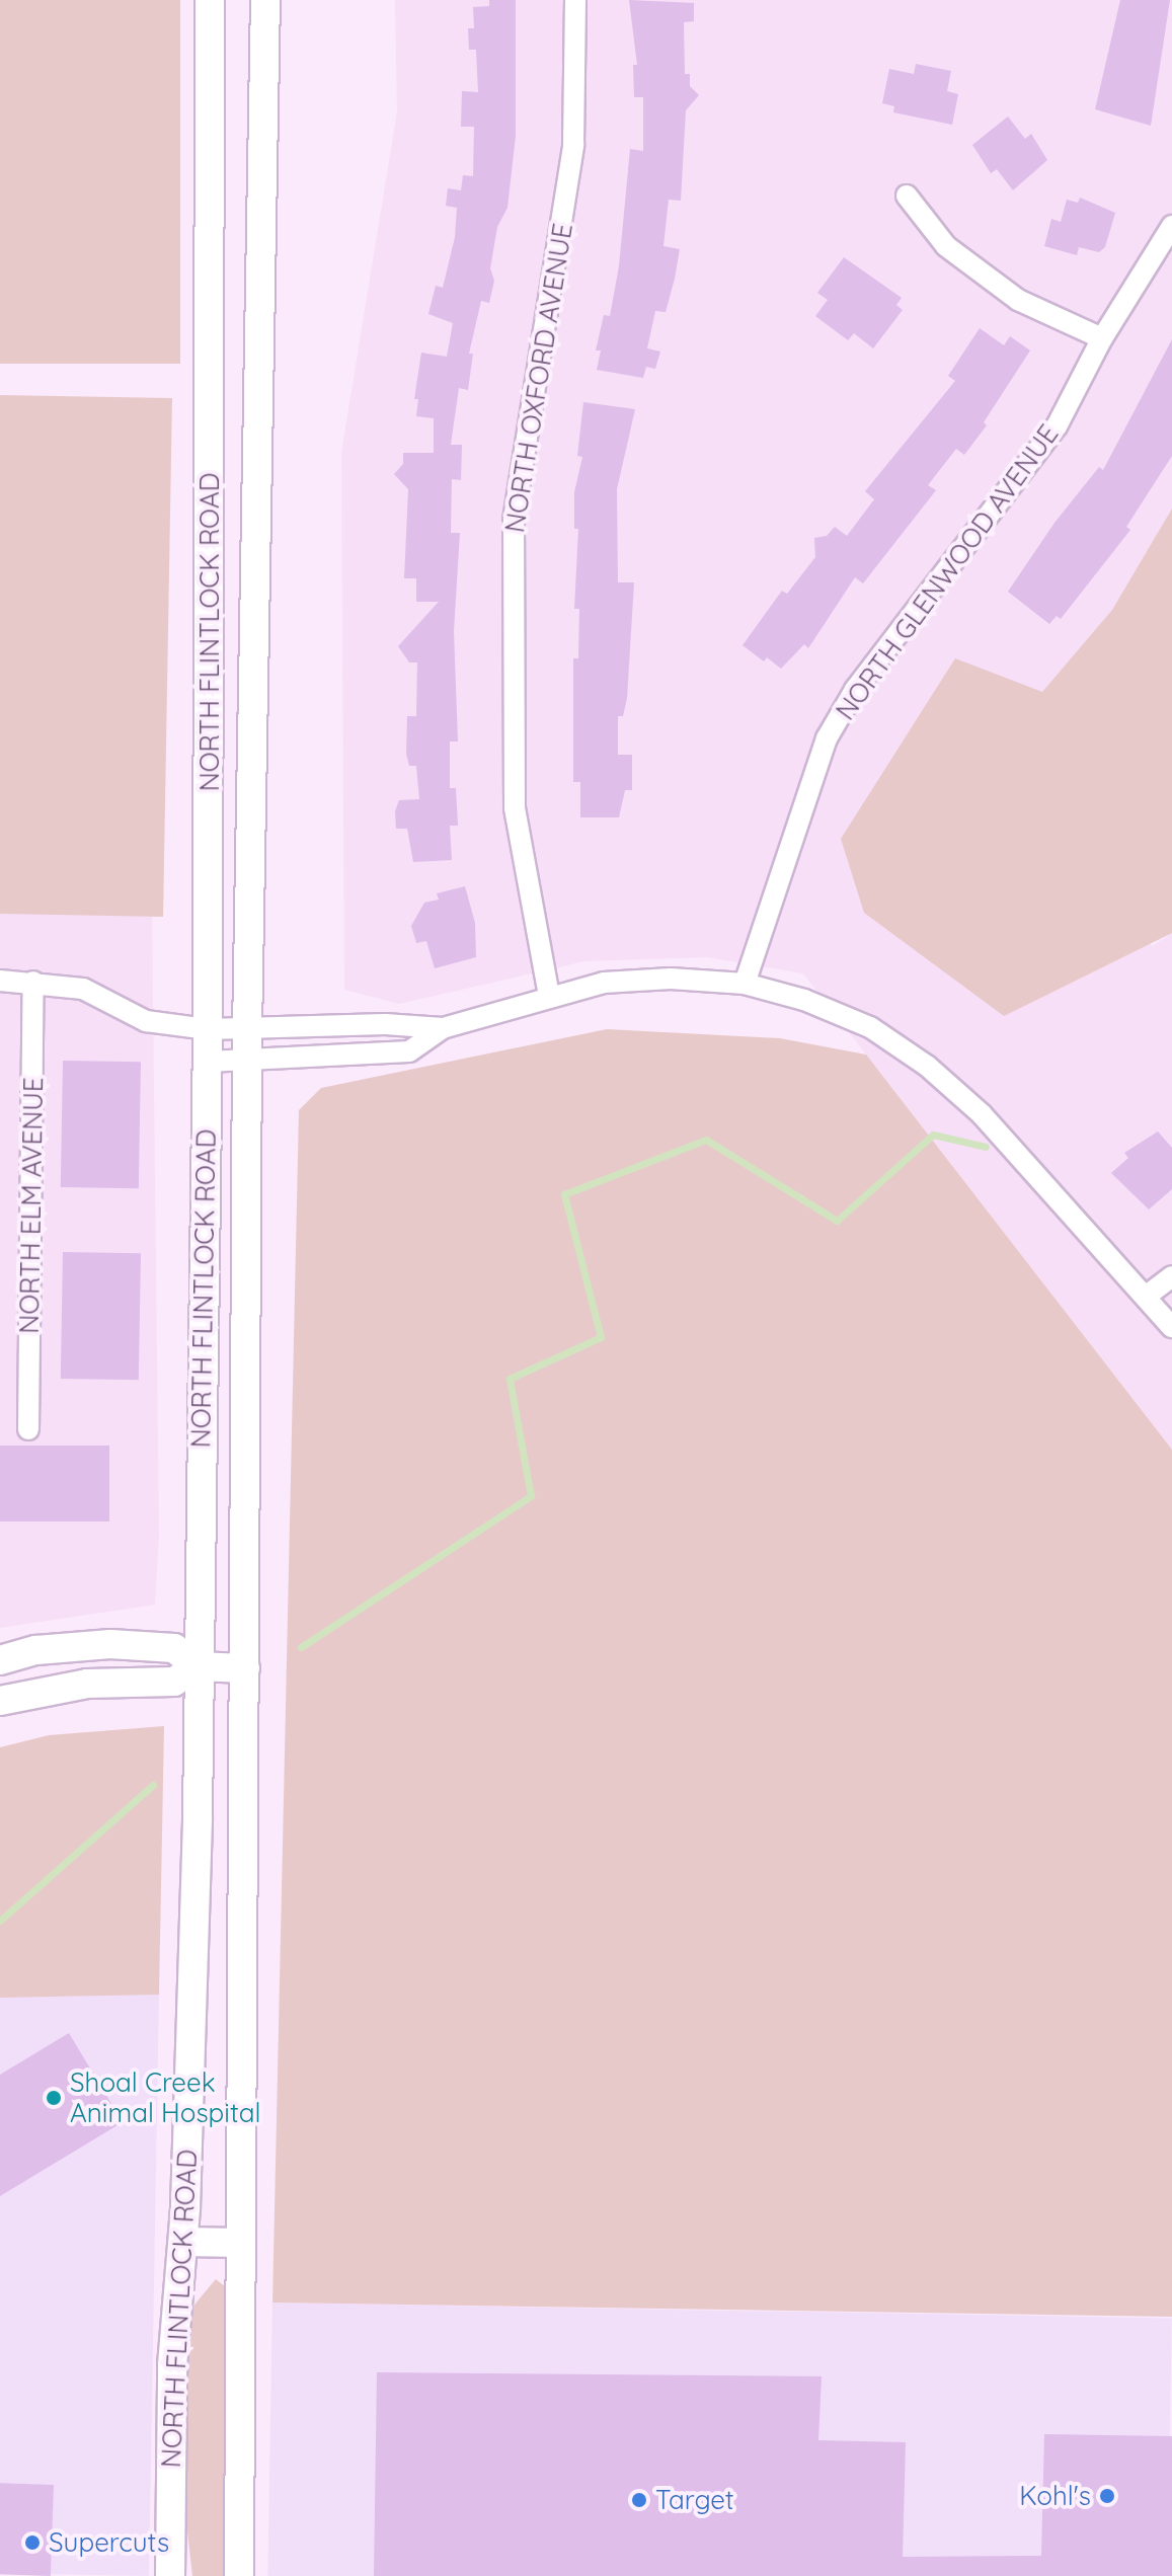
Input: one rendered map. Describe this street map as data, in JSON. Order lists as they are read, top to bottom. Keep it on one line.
{"streets":{"main road":["NORTH FLINTLOCK ROAD"],"street":["NORTH OXFORD AVENUE","NORTH GLENWOOD AVENUE","NORTH ELM AVENUE"]},"places":["Shoal Creek Animal Hospital","Kohl's","Target","Supercuts"]}
